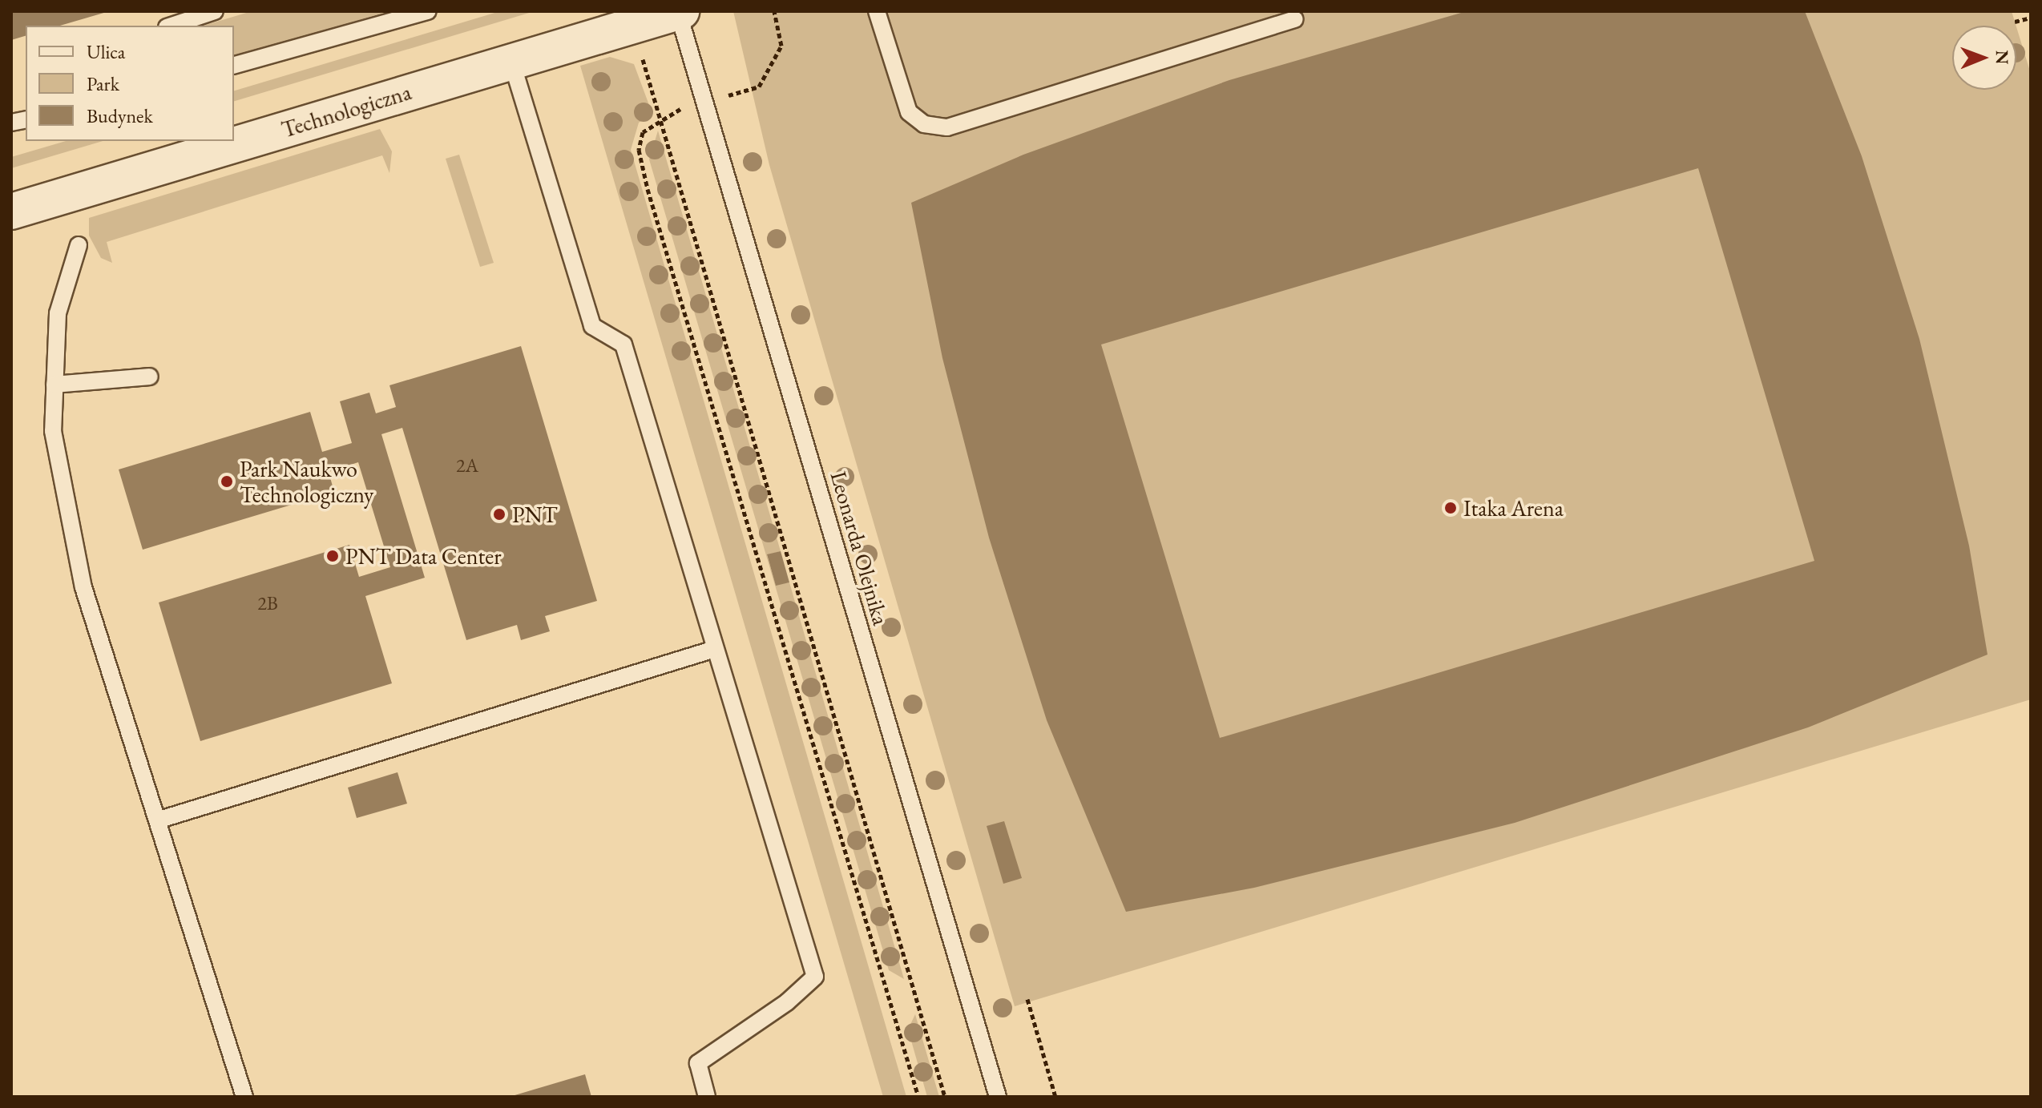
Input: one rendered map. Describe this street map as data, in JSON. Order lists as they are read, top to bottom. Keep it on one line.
{"streets":{"street":["Technologiczna"],"lane":["Leonarda Olejnika"]},"crossings":[["Technologiczna","Leonarda Olejnika"]],"places":["Park Naukwo Technologiczny","Itaka Arena","PNT","PNT Data Center"],"house_numbers":["2A","2B"],"legend":["Ulica","Park","Budynek"],"north":"right"}
